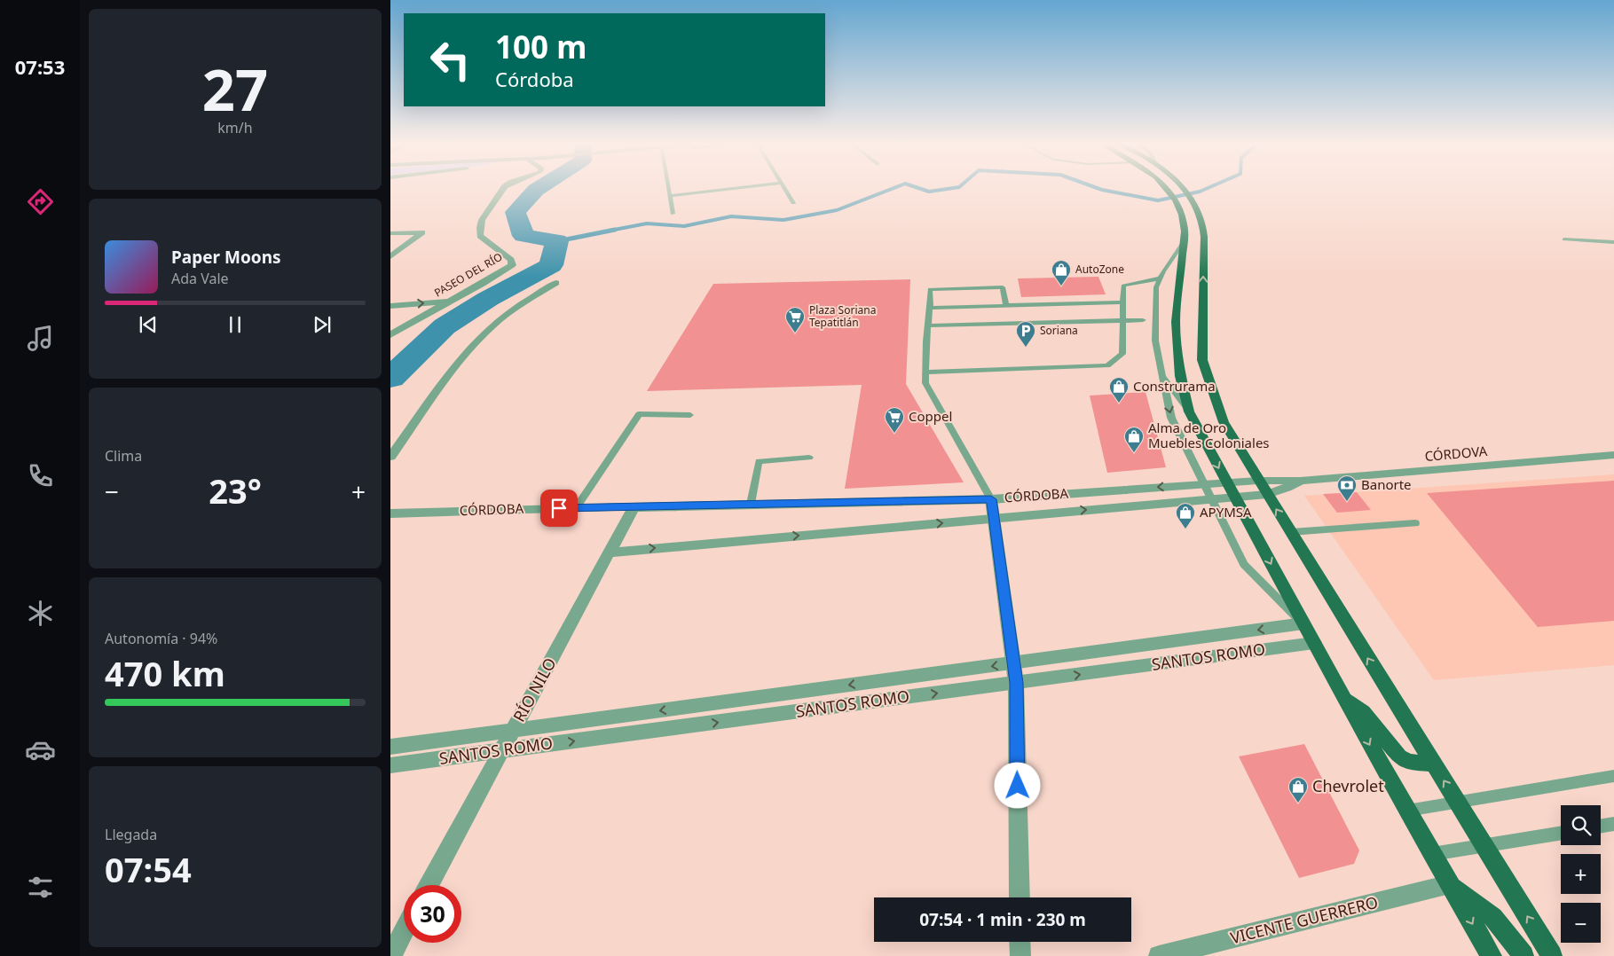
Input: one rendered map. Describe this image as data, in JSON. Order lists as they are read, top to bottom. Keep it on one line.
{"streets":{"street":["PASEO DEL RÍO","CÓRDOVA","CÓRDOBA","SANTOS ROMO","RÍO NILO","VICENTE GUERRERO"]},"crossings":[["CÓRDOVA","CÓRDOBA"],["CÓRDOBA","RÍO NILO"],["SANTOS ROMO","RÍO NILO"]],"places":{"shop":["AutoZone","Construrama","Alma de Oro Muebles Coloniales","APYMSA","Chevrolet"],"supermarket":["Plaza Soriana Tepatitlán","Coppel"],"parking":["Soriana"],"bank":["Banorte"]},"page":{"tabs":"07:53","tile":[["27","km/h"],"Clima",["Autonomía · 94%","470 km"],["Llegada","07:54"]],"turn":["100 m","Córdoba"],"song":["Paper Moons","Ada Vale"],"heat":["−","23°","+"],"map_buttons":["+","−"],"limit":"30","trip":"07:54 · 1 min · 230 m"}}
